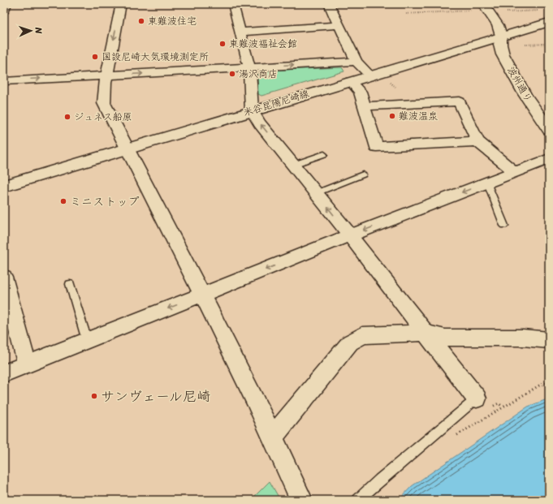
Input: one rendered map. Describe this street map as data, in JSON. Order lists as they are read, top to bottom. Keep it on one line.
{"streets":{"main road":["波州通り","米谷昆陽尼崎線"]},"crossings":[["波州通り","米谷昆陽尼崎線"]],"places":["東難波住宅","東難波福祉会館","国設尼崎大気環境測定所","湯沢商店","難波温泉","ジュネス船原","ミニストップ","サンヴェール尼崎"],"north":"right"}
